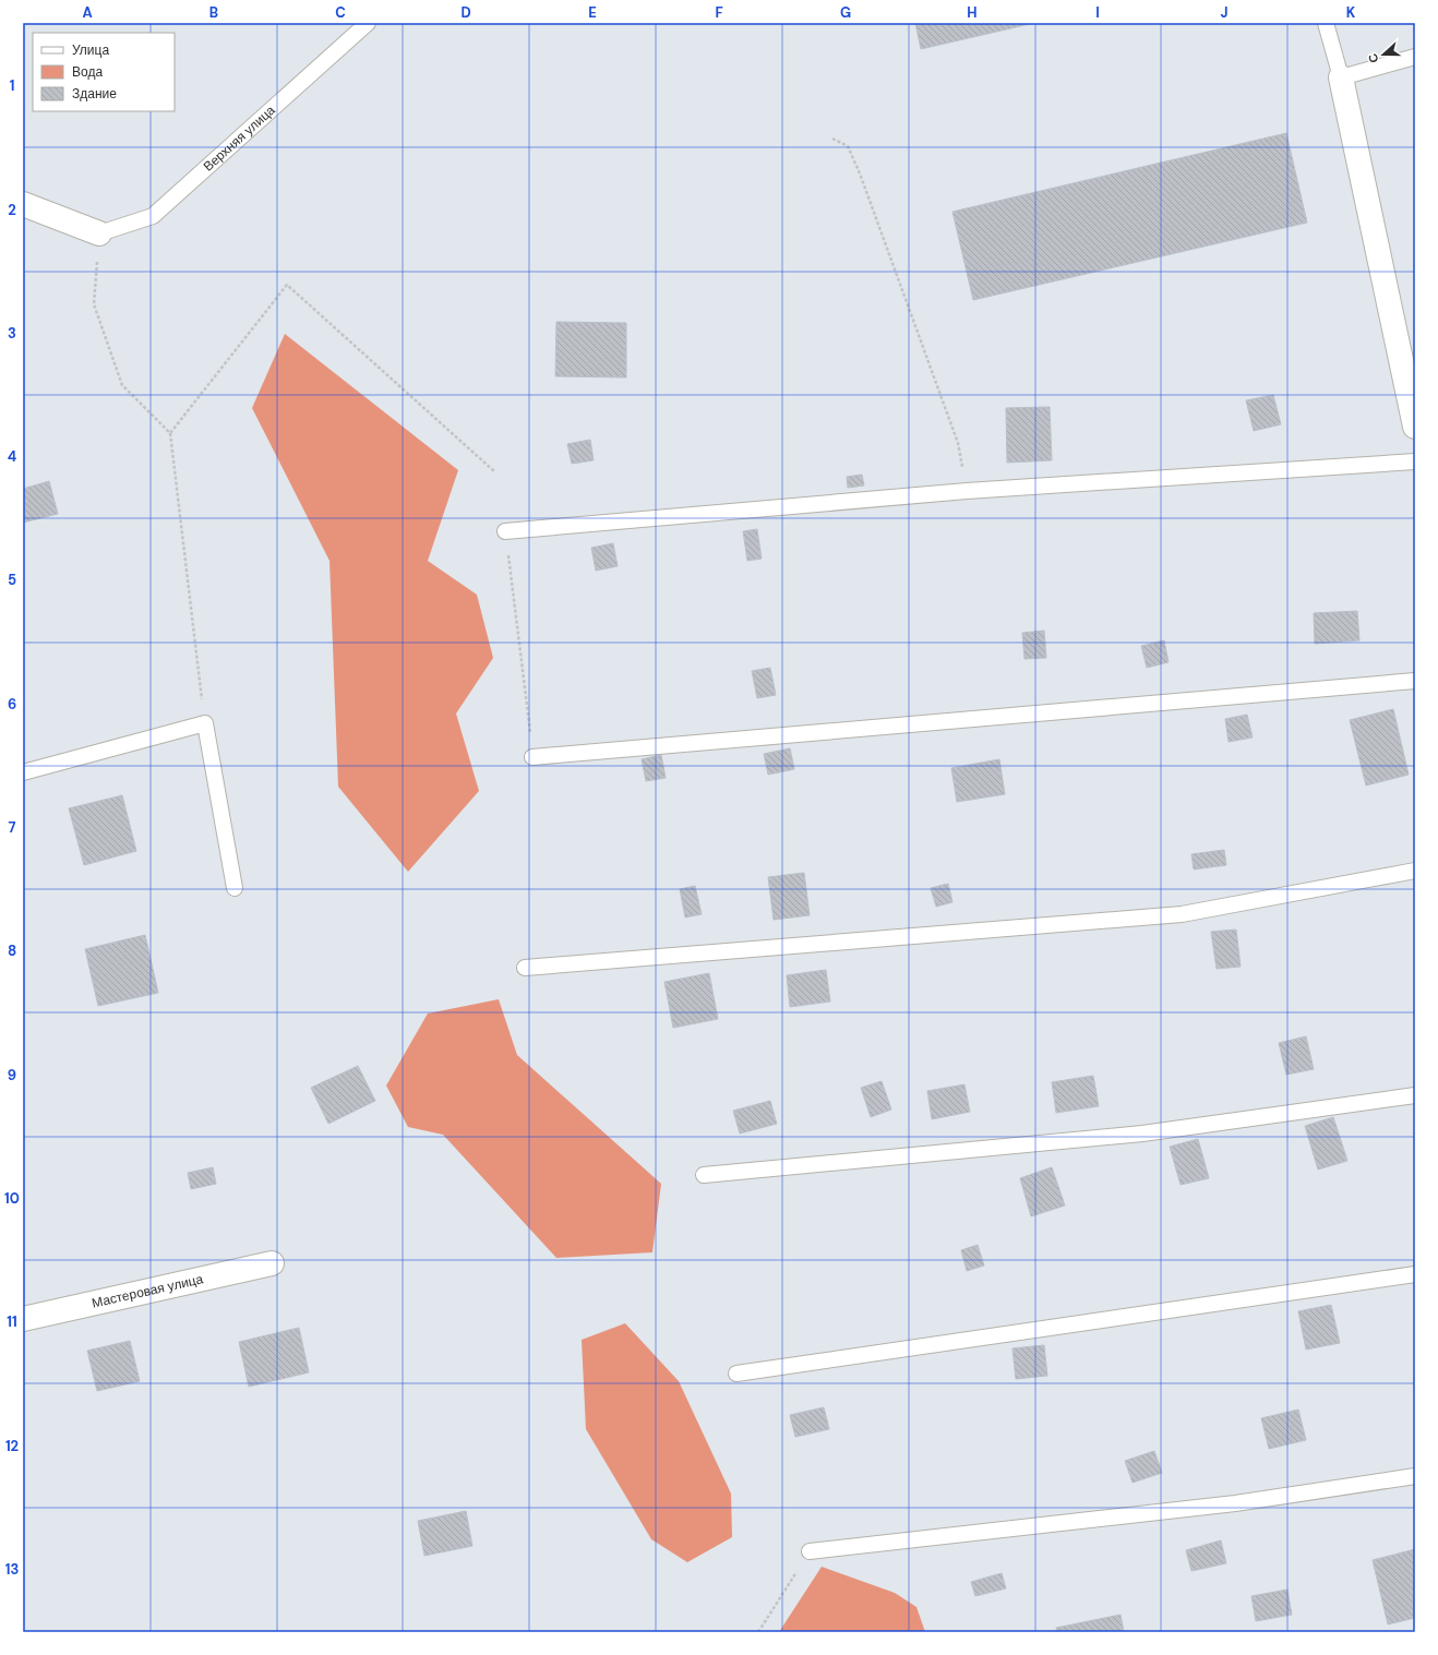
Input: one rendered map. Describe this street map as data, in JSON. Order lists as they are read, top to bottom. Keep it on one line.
{"streets":{"street":["Мастеровая улица"],"lane":["Верхняя улица"]},"legend":["Улица","Вода","Здание"],"north":"left","grid":{"columns":["A","B","C","D","E","F","G","H","I","J","K"],"rows":["1","2","3","4","5","6","7","8","9","10","11","12","13"]}}
